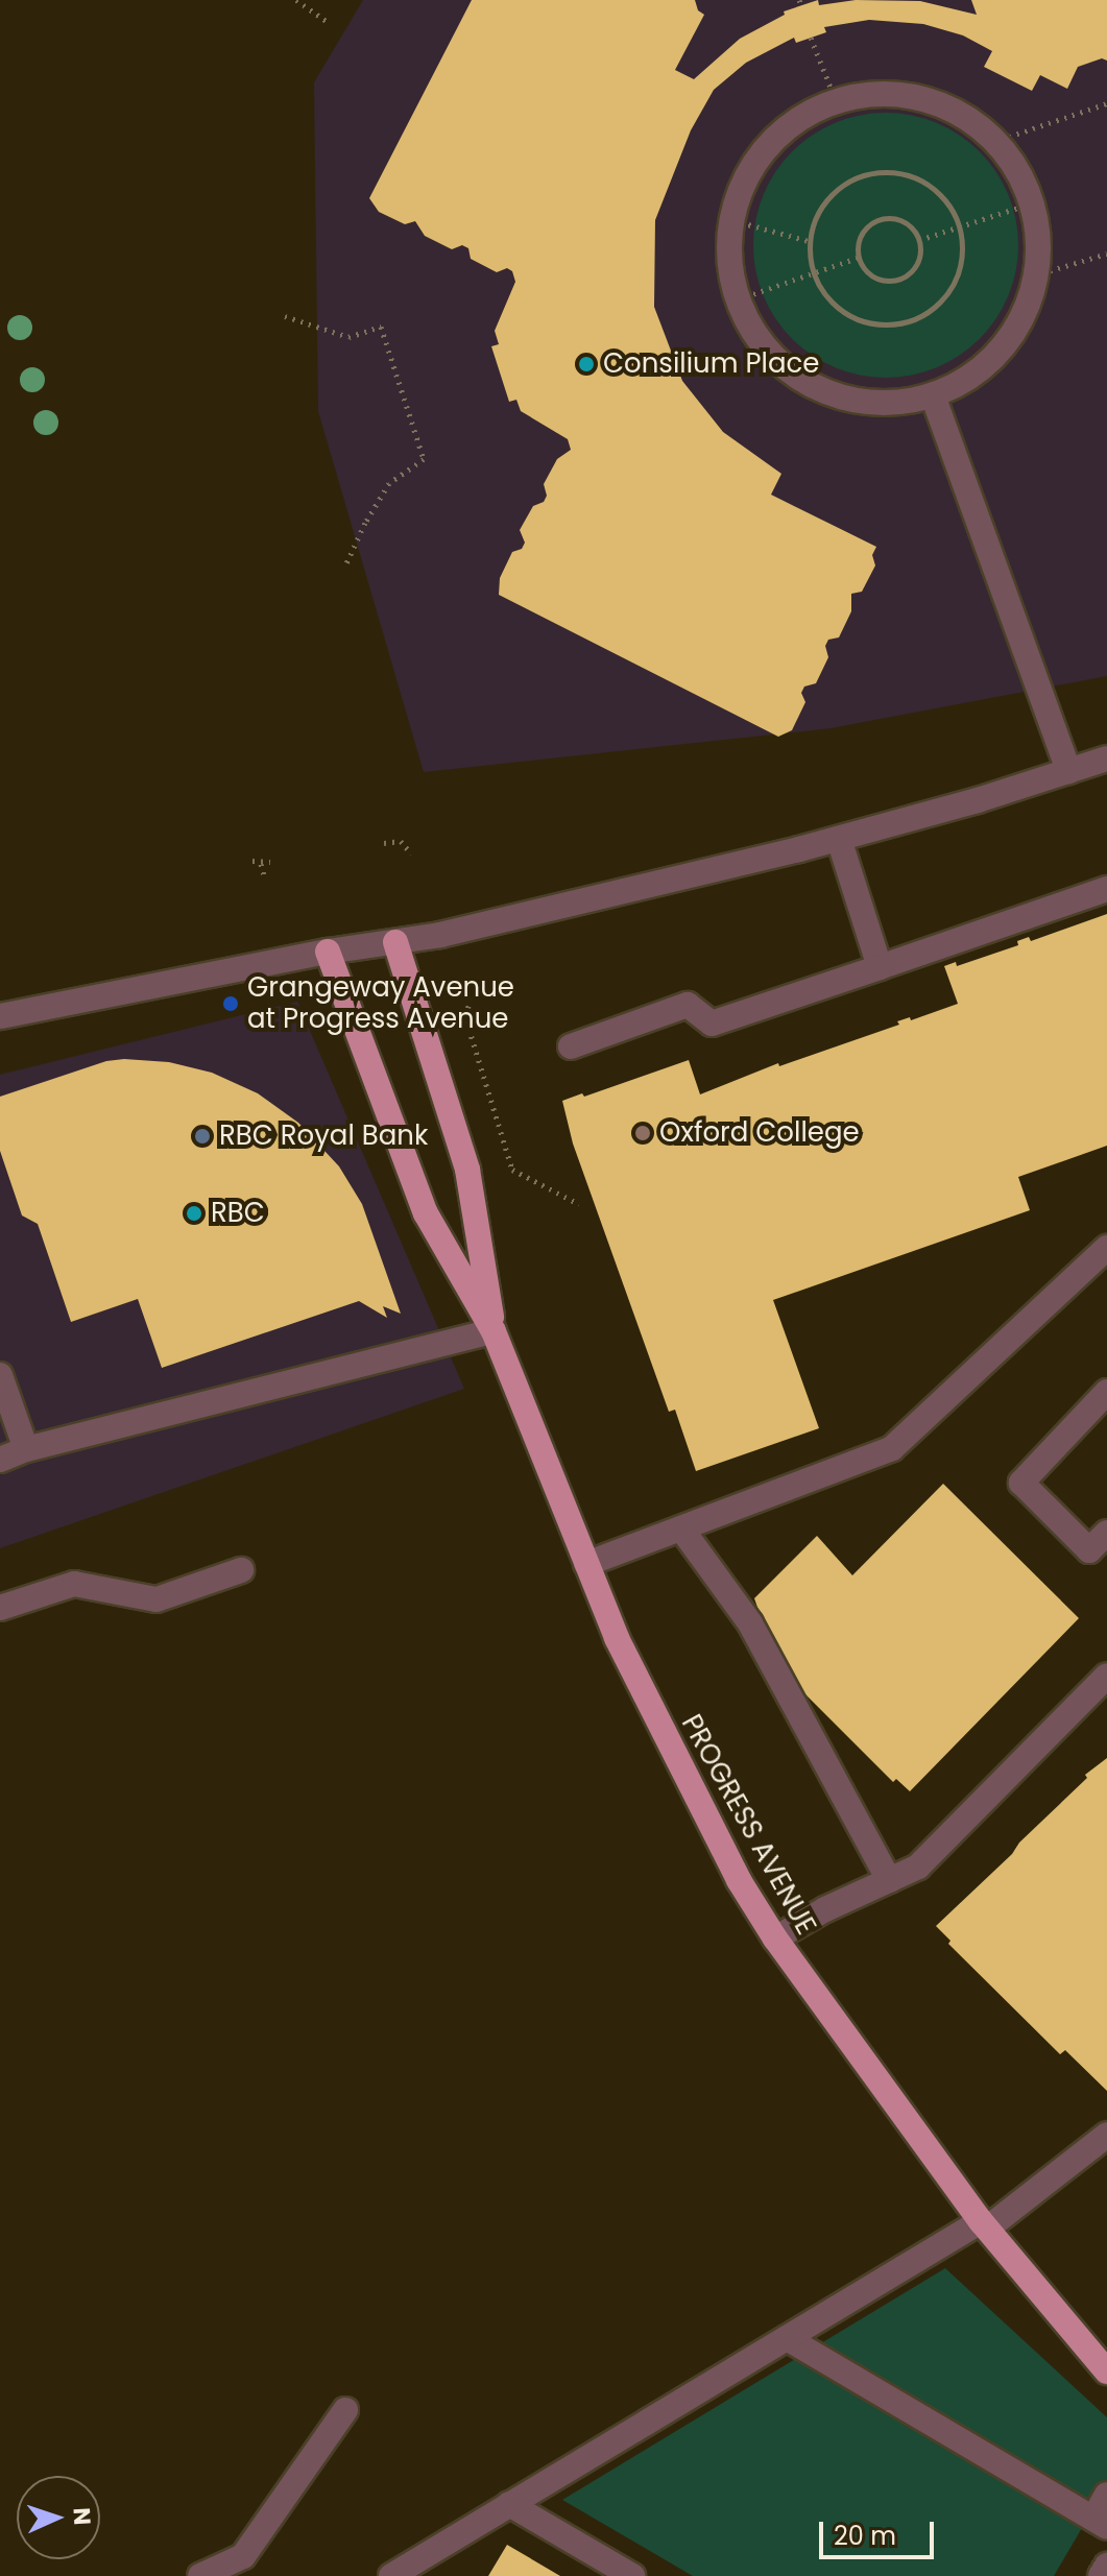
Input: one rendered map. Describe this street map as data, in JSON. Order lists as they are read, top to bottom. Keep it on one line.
{"streets":{"main road":["PROGRESS AVENUE"]},"places":["Consilium Place","Grangeway Avenue at Progress Avenue","Oxford College","RBC Royal Bank","RBC"],"scale_bar":"20 m","north":"right"}
